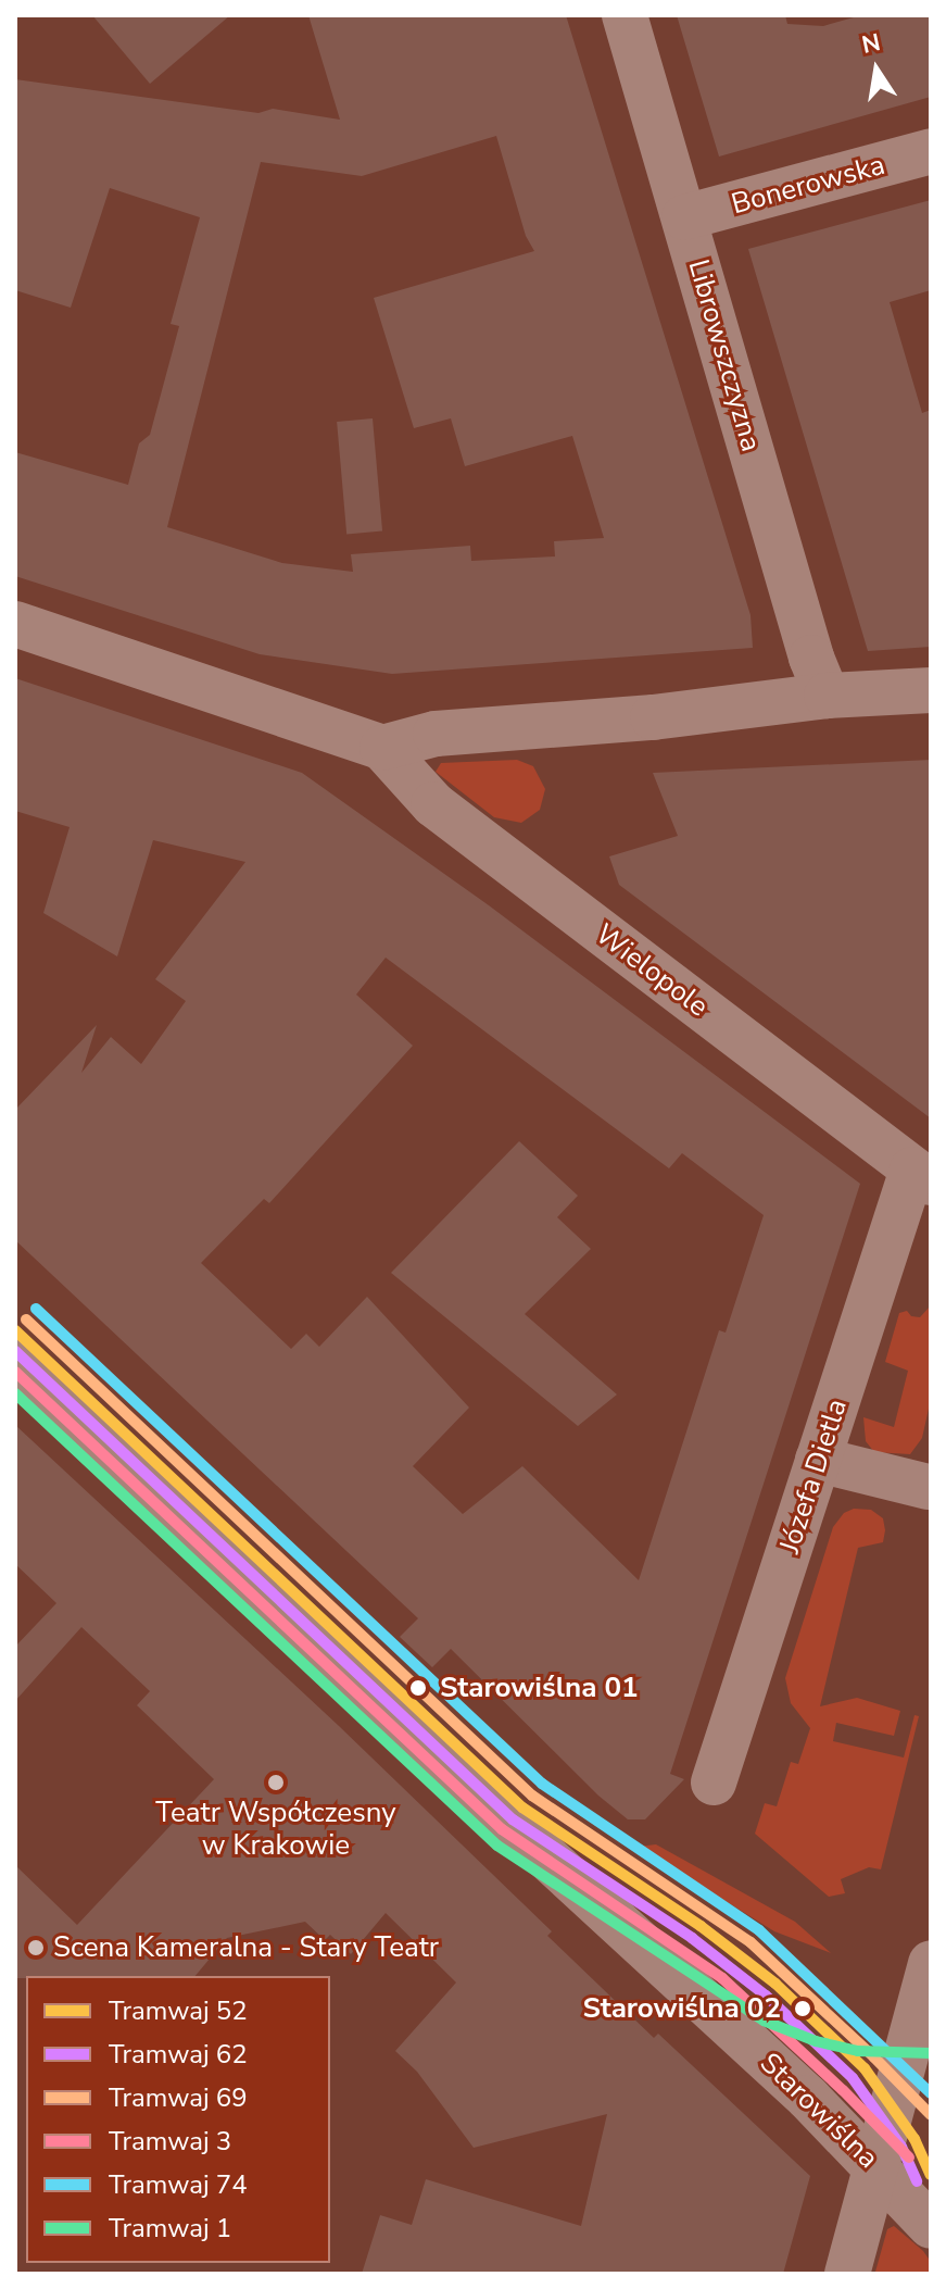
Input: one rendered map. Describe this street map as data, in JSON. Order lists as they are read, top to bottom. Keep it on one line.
{"streets":{"street":["Bonerowska","Librowszczyzna","Wielopole","Józefa Dietla","Starowiślna"]},"crossings":[["Bonerowska","Librowszczyzna"],["Wielopole","Józefa Dietla"]],"places":["Starowiślna 01","Teatr Współczesny w Krakowie","Scena Kameralna - Stary Teatr","Starowiślna 02"],"lines":["tram line 74","tram line 69","tram line 52","tram line 62","tram line 3","tram line 1"],"legend":["Tramwaj 52","Tramwaj 62","Tramwaj 69","Tramwaj 3","Tramwaj 74","Tramwaj 1"],"north":"top"}
